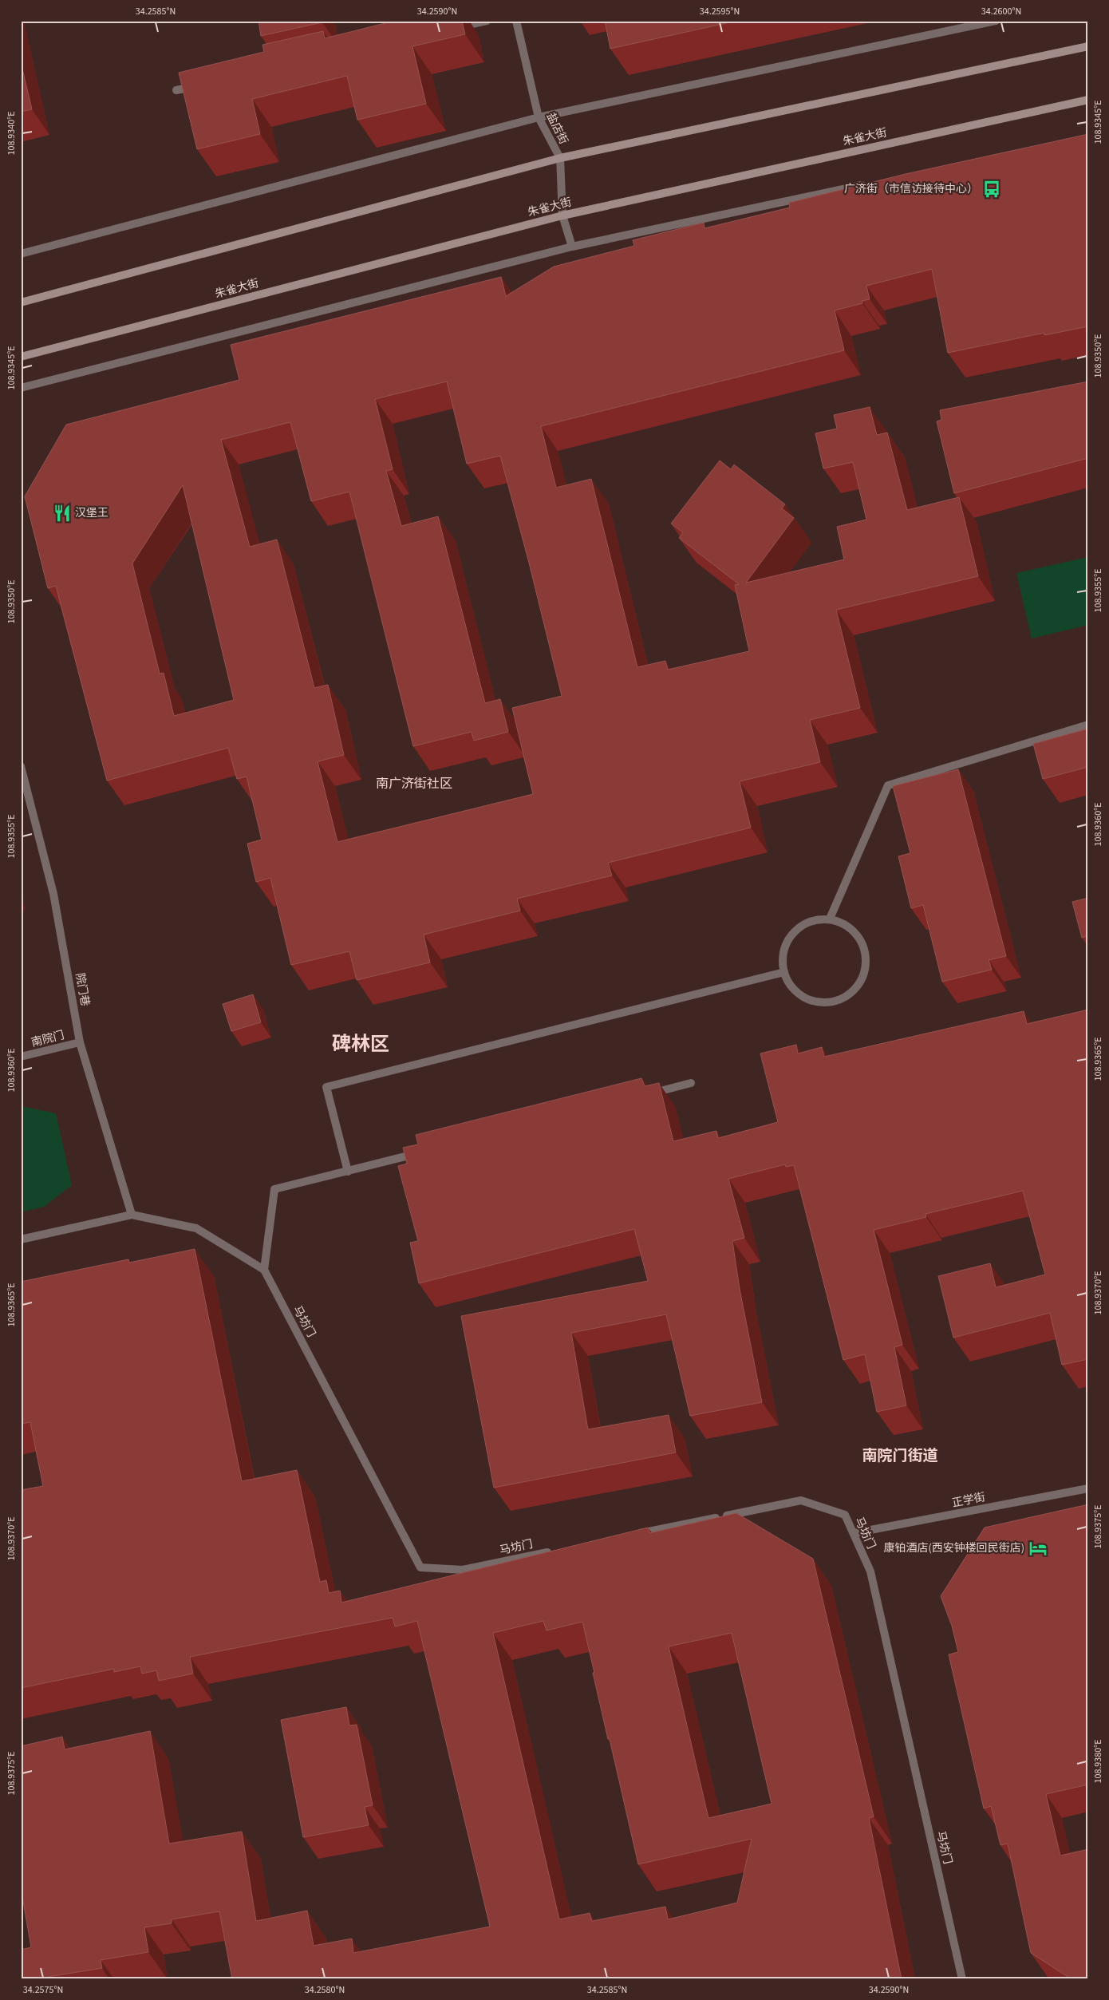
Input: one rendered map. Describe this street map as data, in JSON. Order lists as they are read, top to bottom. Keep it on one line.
{"streets":{"main road":["朱雀大街"],"street":["盐店街","院门巷","南院门","马坊门","正学街"]},"crossings":[["盐店街","朱雀大街"],["院门巷","南院门"],["马坊门","正学街"]],"districts":["南广济街社区","碑林区","南院门街道"],"places":{"bus stop":["广济街（市信访接待中心）"],"restaurant":["汉堡王"],"hotel":["康铂酒店(西安钟楼回民街店)"]},"coordinates":["34.2585°N","34.2590°N","34.2595°N","34.2600°N","108.9345°E","108.9340°E","108.9350°E","108.9355°E","108.9360°E","108.9365°E","108.9370°E","108.9375°E","108.9380°E","34.2575°N","34.2580°N"]}
